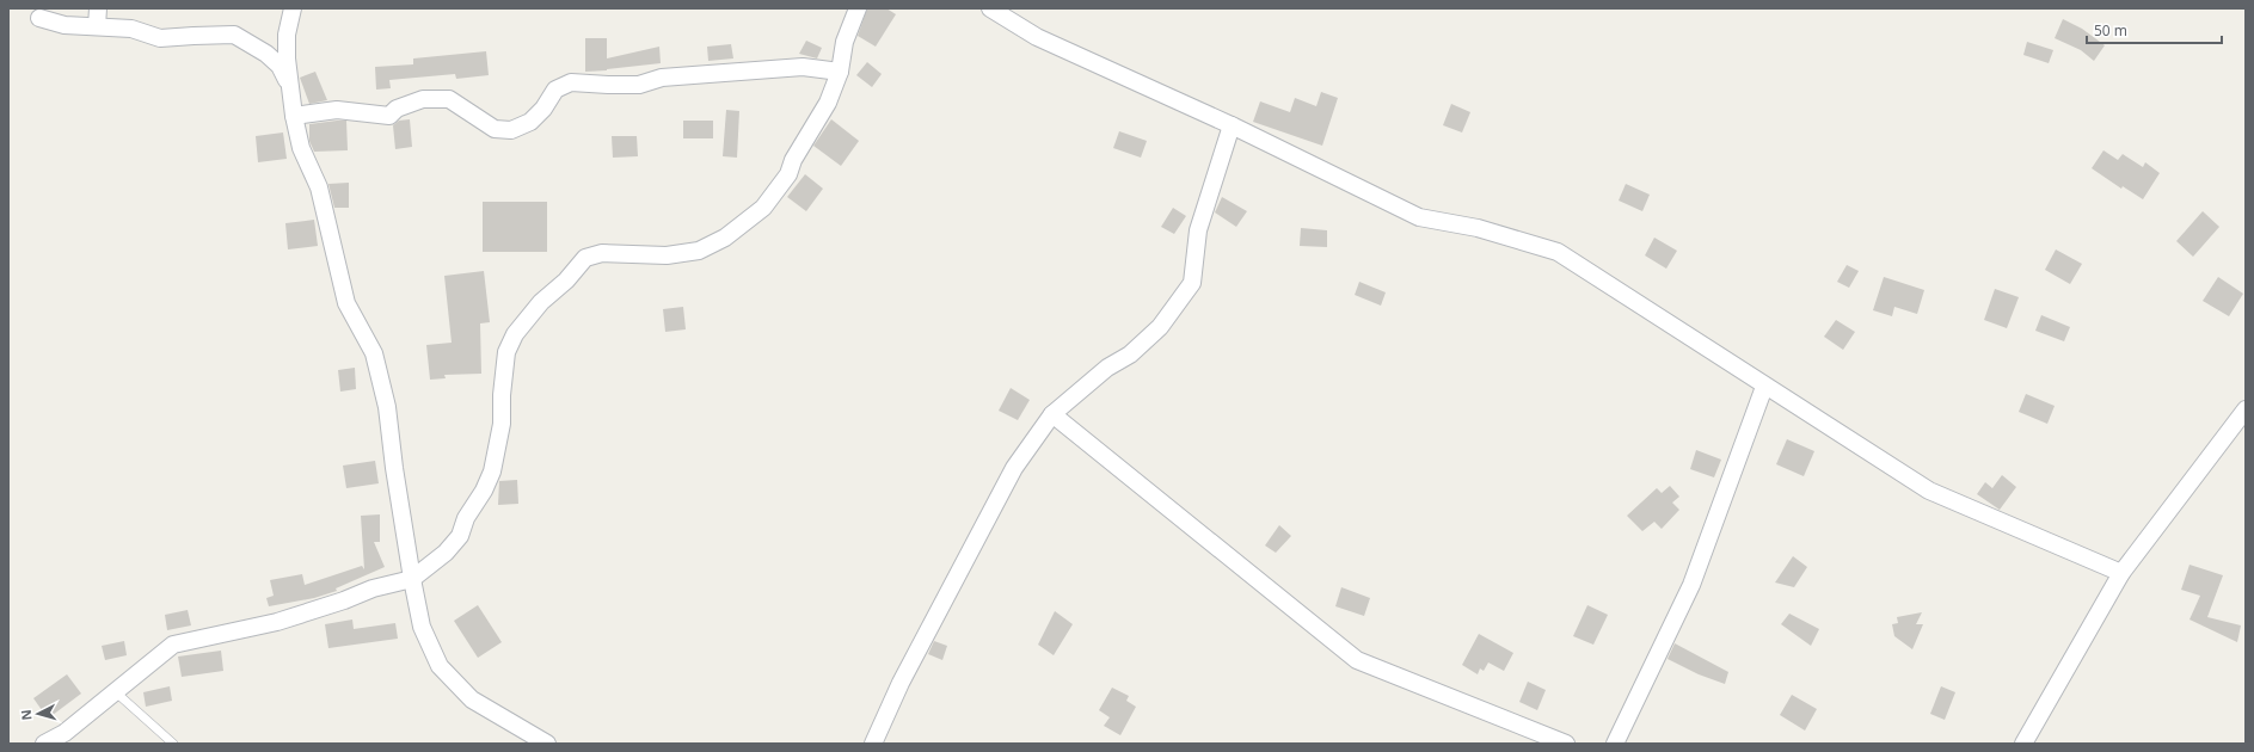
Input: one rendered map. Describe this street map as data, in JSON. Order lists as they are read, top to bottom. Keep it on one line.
{"scale_bar":"50 m","north":"left"}
